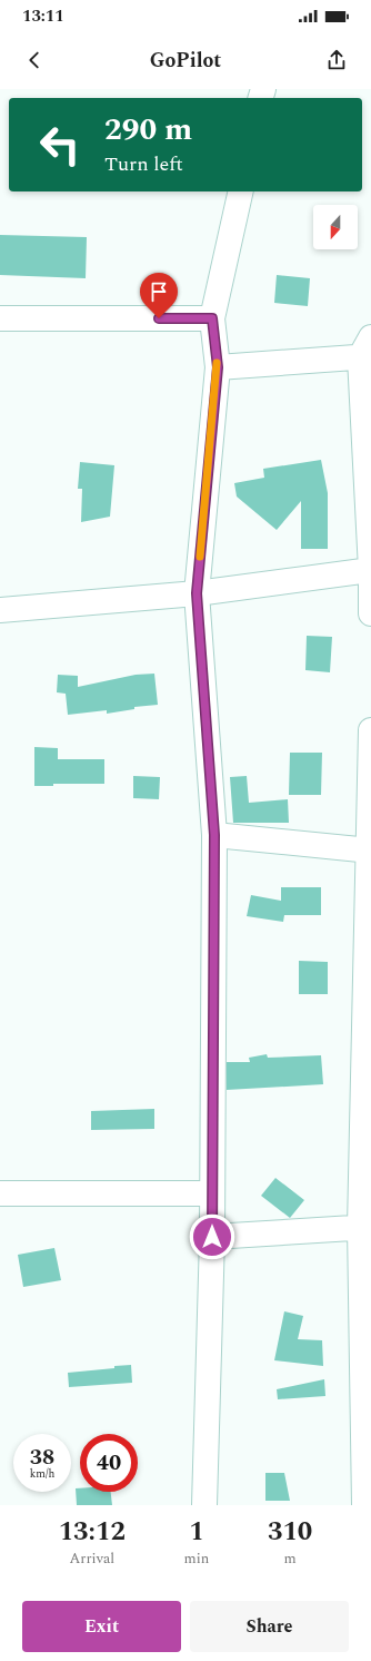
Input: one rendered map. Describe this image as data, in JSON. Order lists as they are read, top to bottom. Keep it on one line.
{"north":"bottom","page":{"status":"13:11","header":"GoPilot","turn":["290 m","Turn left"],"speed":"38 km/h","limit":"40","eta":["13:12","Arrival","1","min","310","m"],"buttons":["Exit","Share"]}}
